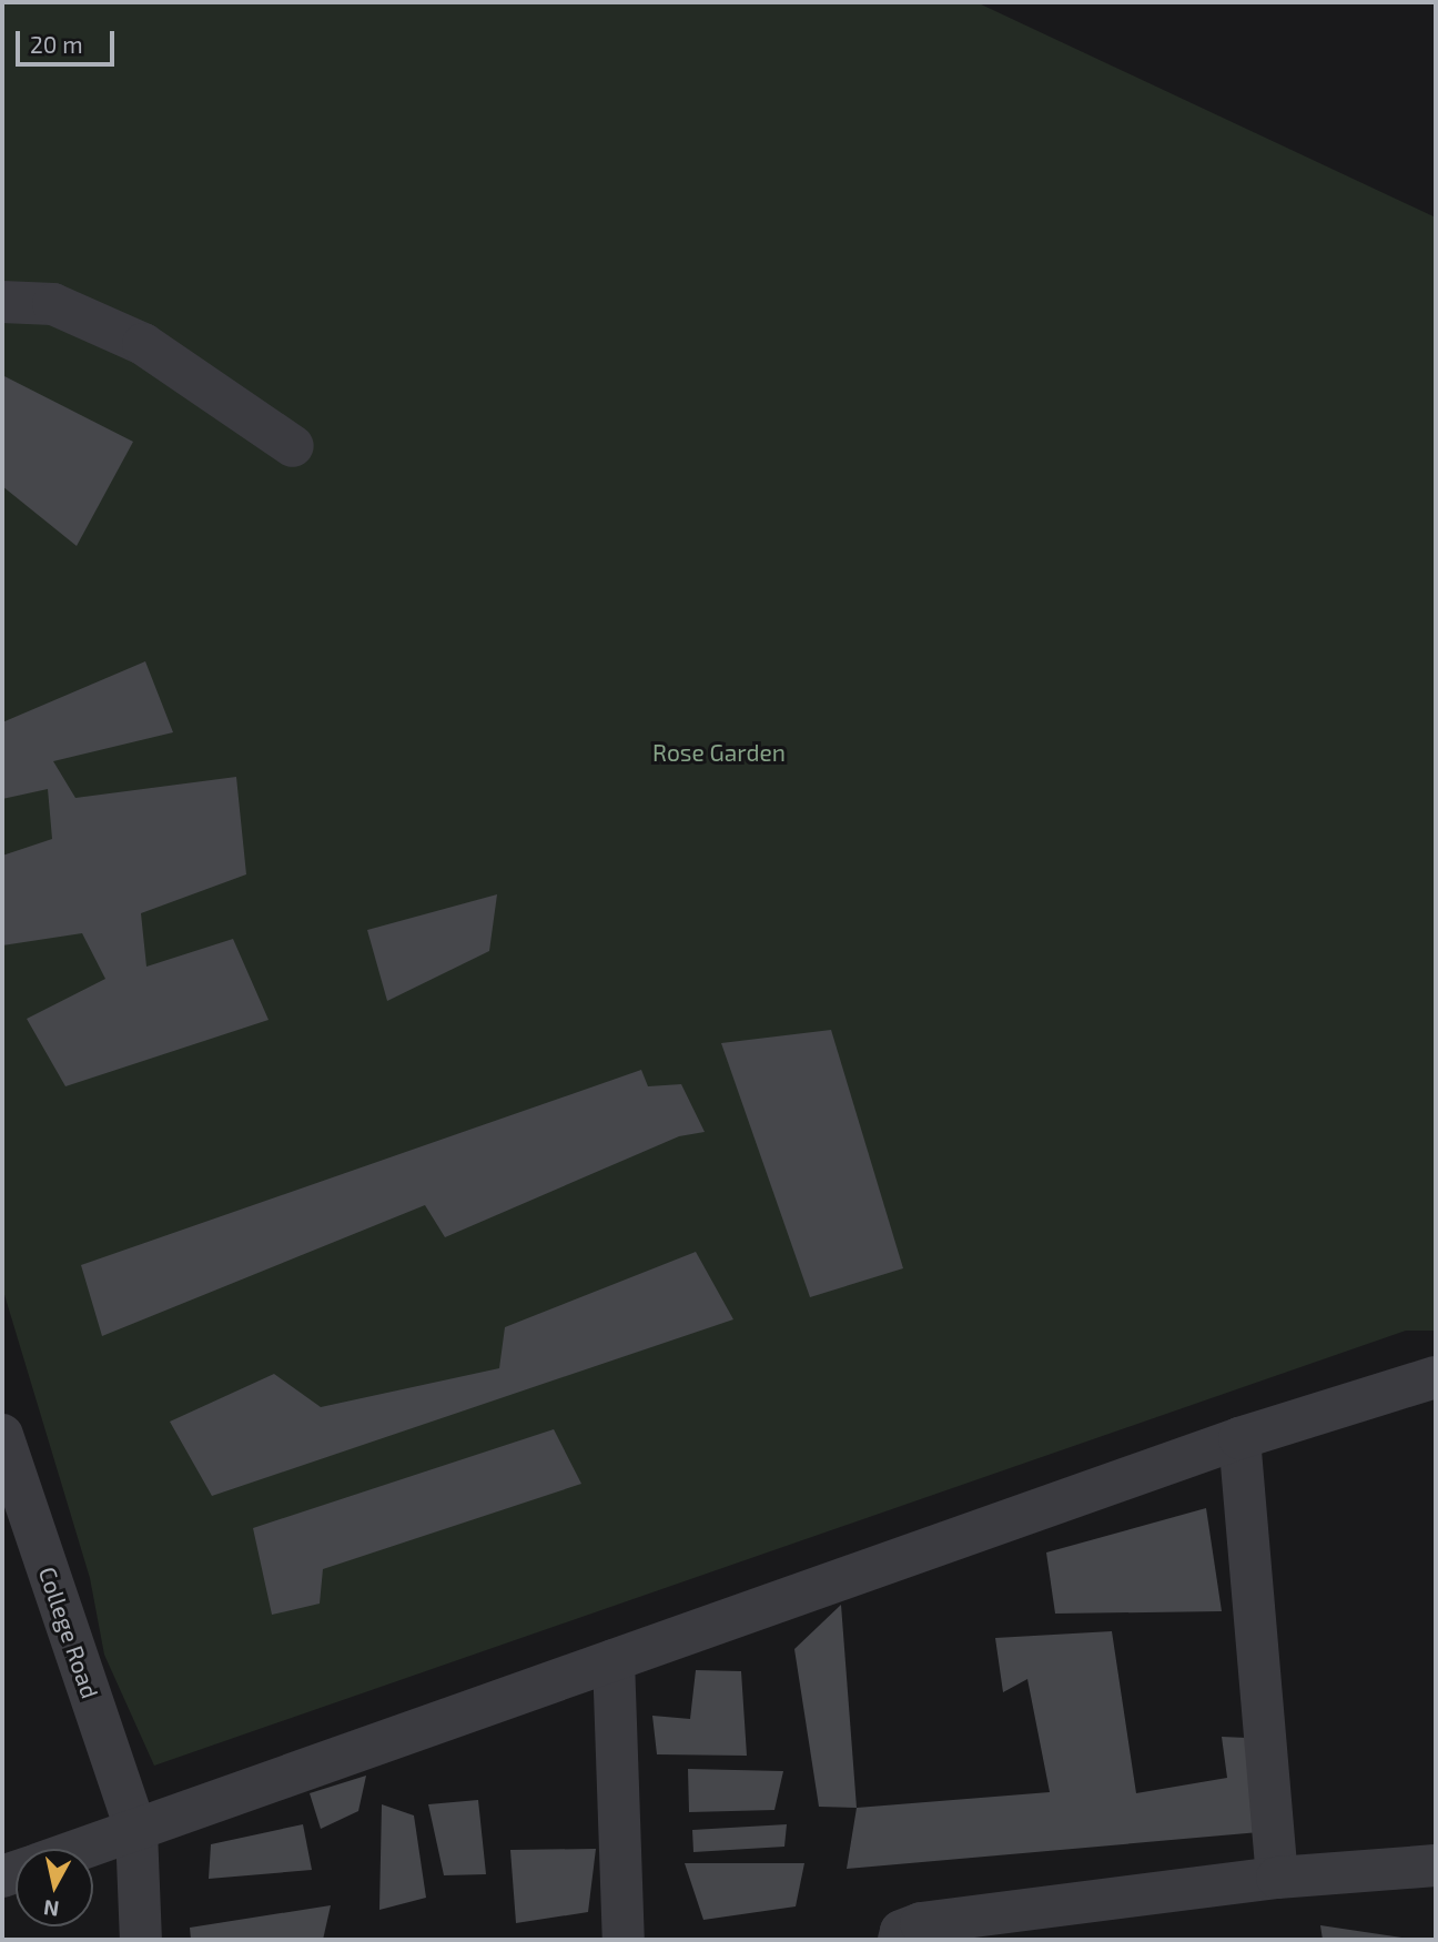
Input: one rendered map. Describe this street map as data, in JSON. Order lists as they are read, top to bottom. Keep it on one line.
{"streets":{"street":["College Road"]},"parks":["Rose Garden"],"scale_bar":"20 m","north":"bottom"}
